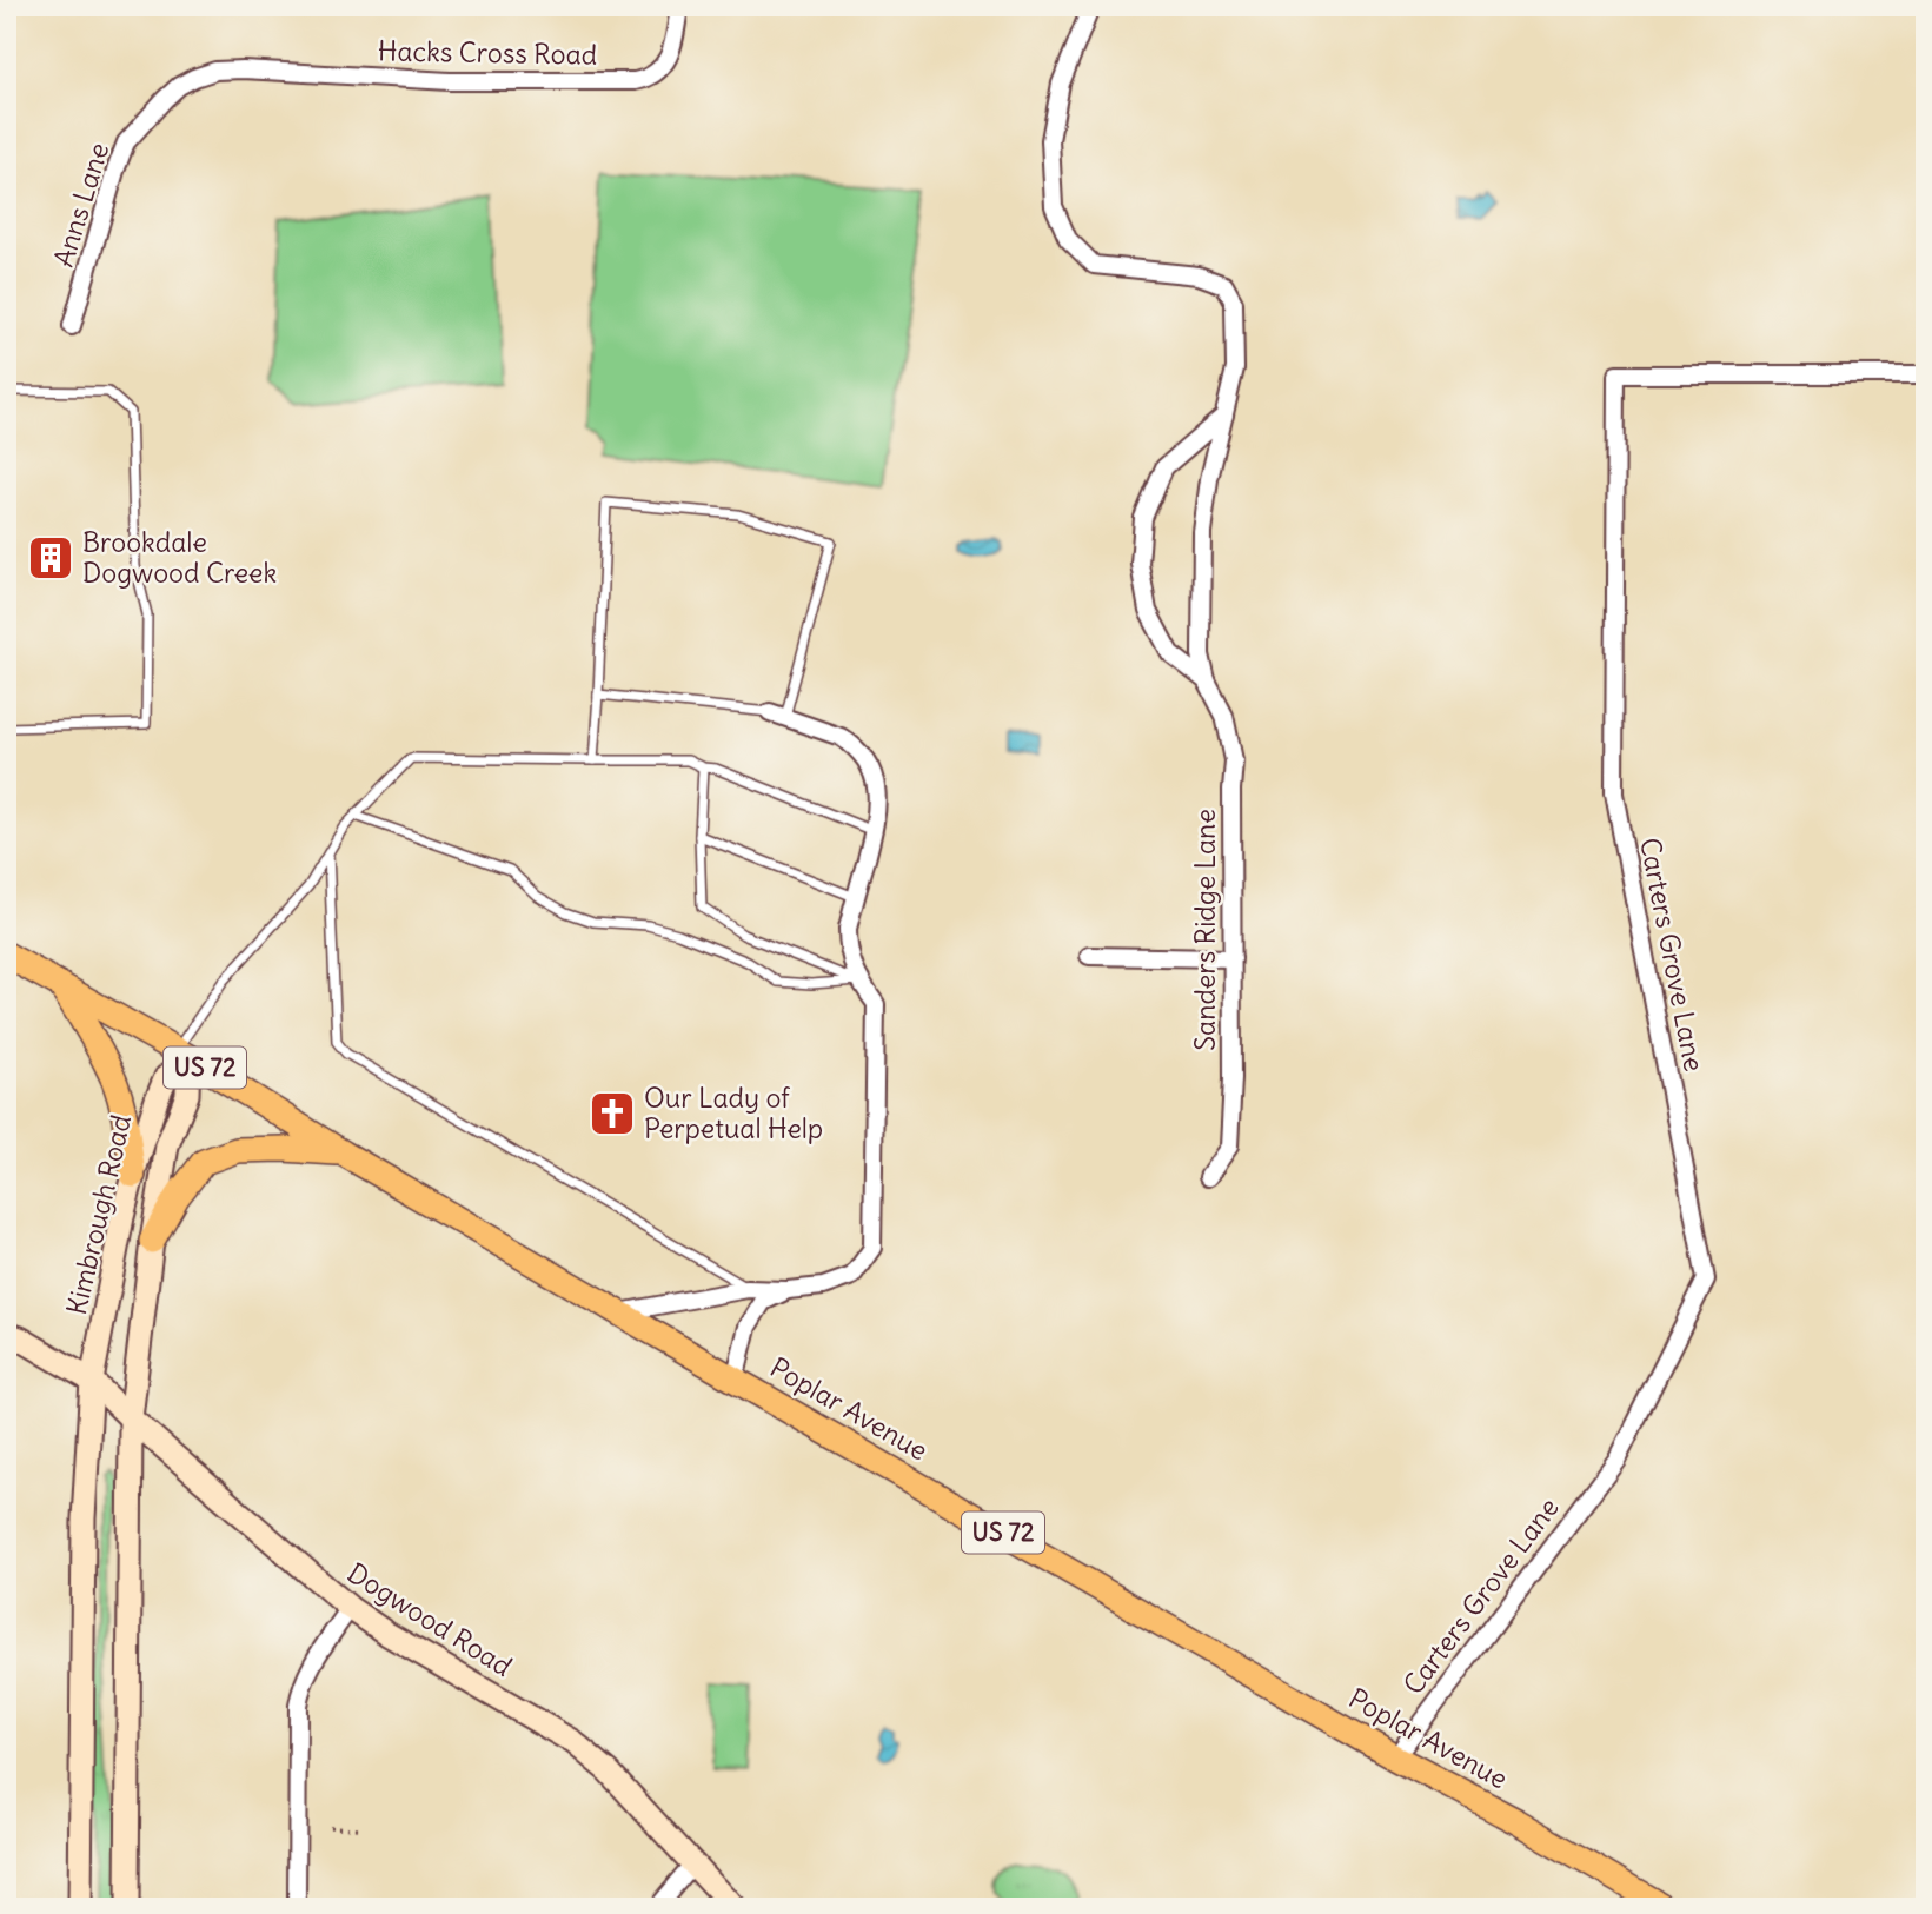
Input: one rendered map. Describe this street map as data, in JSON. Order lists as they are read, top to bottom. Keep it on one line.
{"streets":{"main road":["US 72","Poplar Avenue"],"street":["Hacks Cross Road","Anns Lane","Sanders Ridge Lane","Carters Grove Lane","Kimbrough Road","Dogwood Road"]},"crossings":[["Hacks Cross Road","Anns Lane"],["Carters Grove Lane","Poplar Avenue"],["Kimbrough Road","Poplar Avenue"],["Kimbrough Road","Dogwood Road"]],"places":{"building":["Brookdale Dogwood Creek"],"church":["Our Lady of Perpetual Help"]}}
